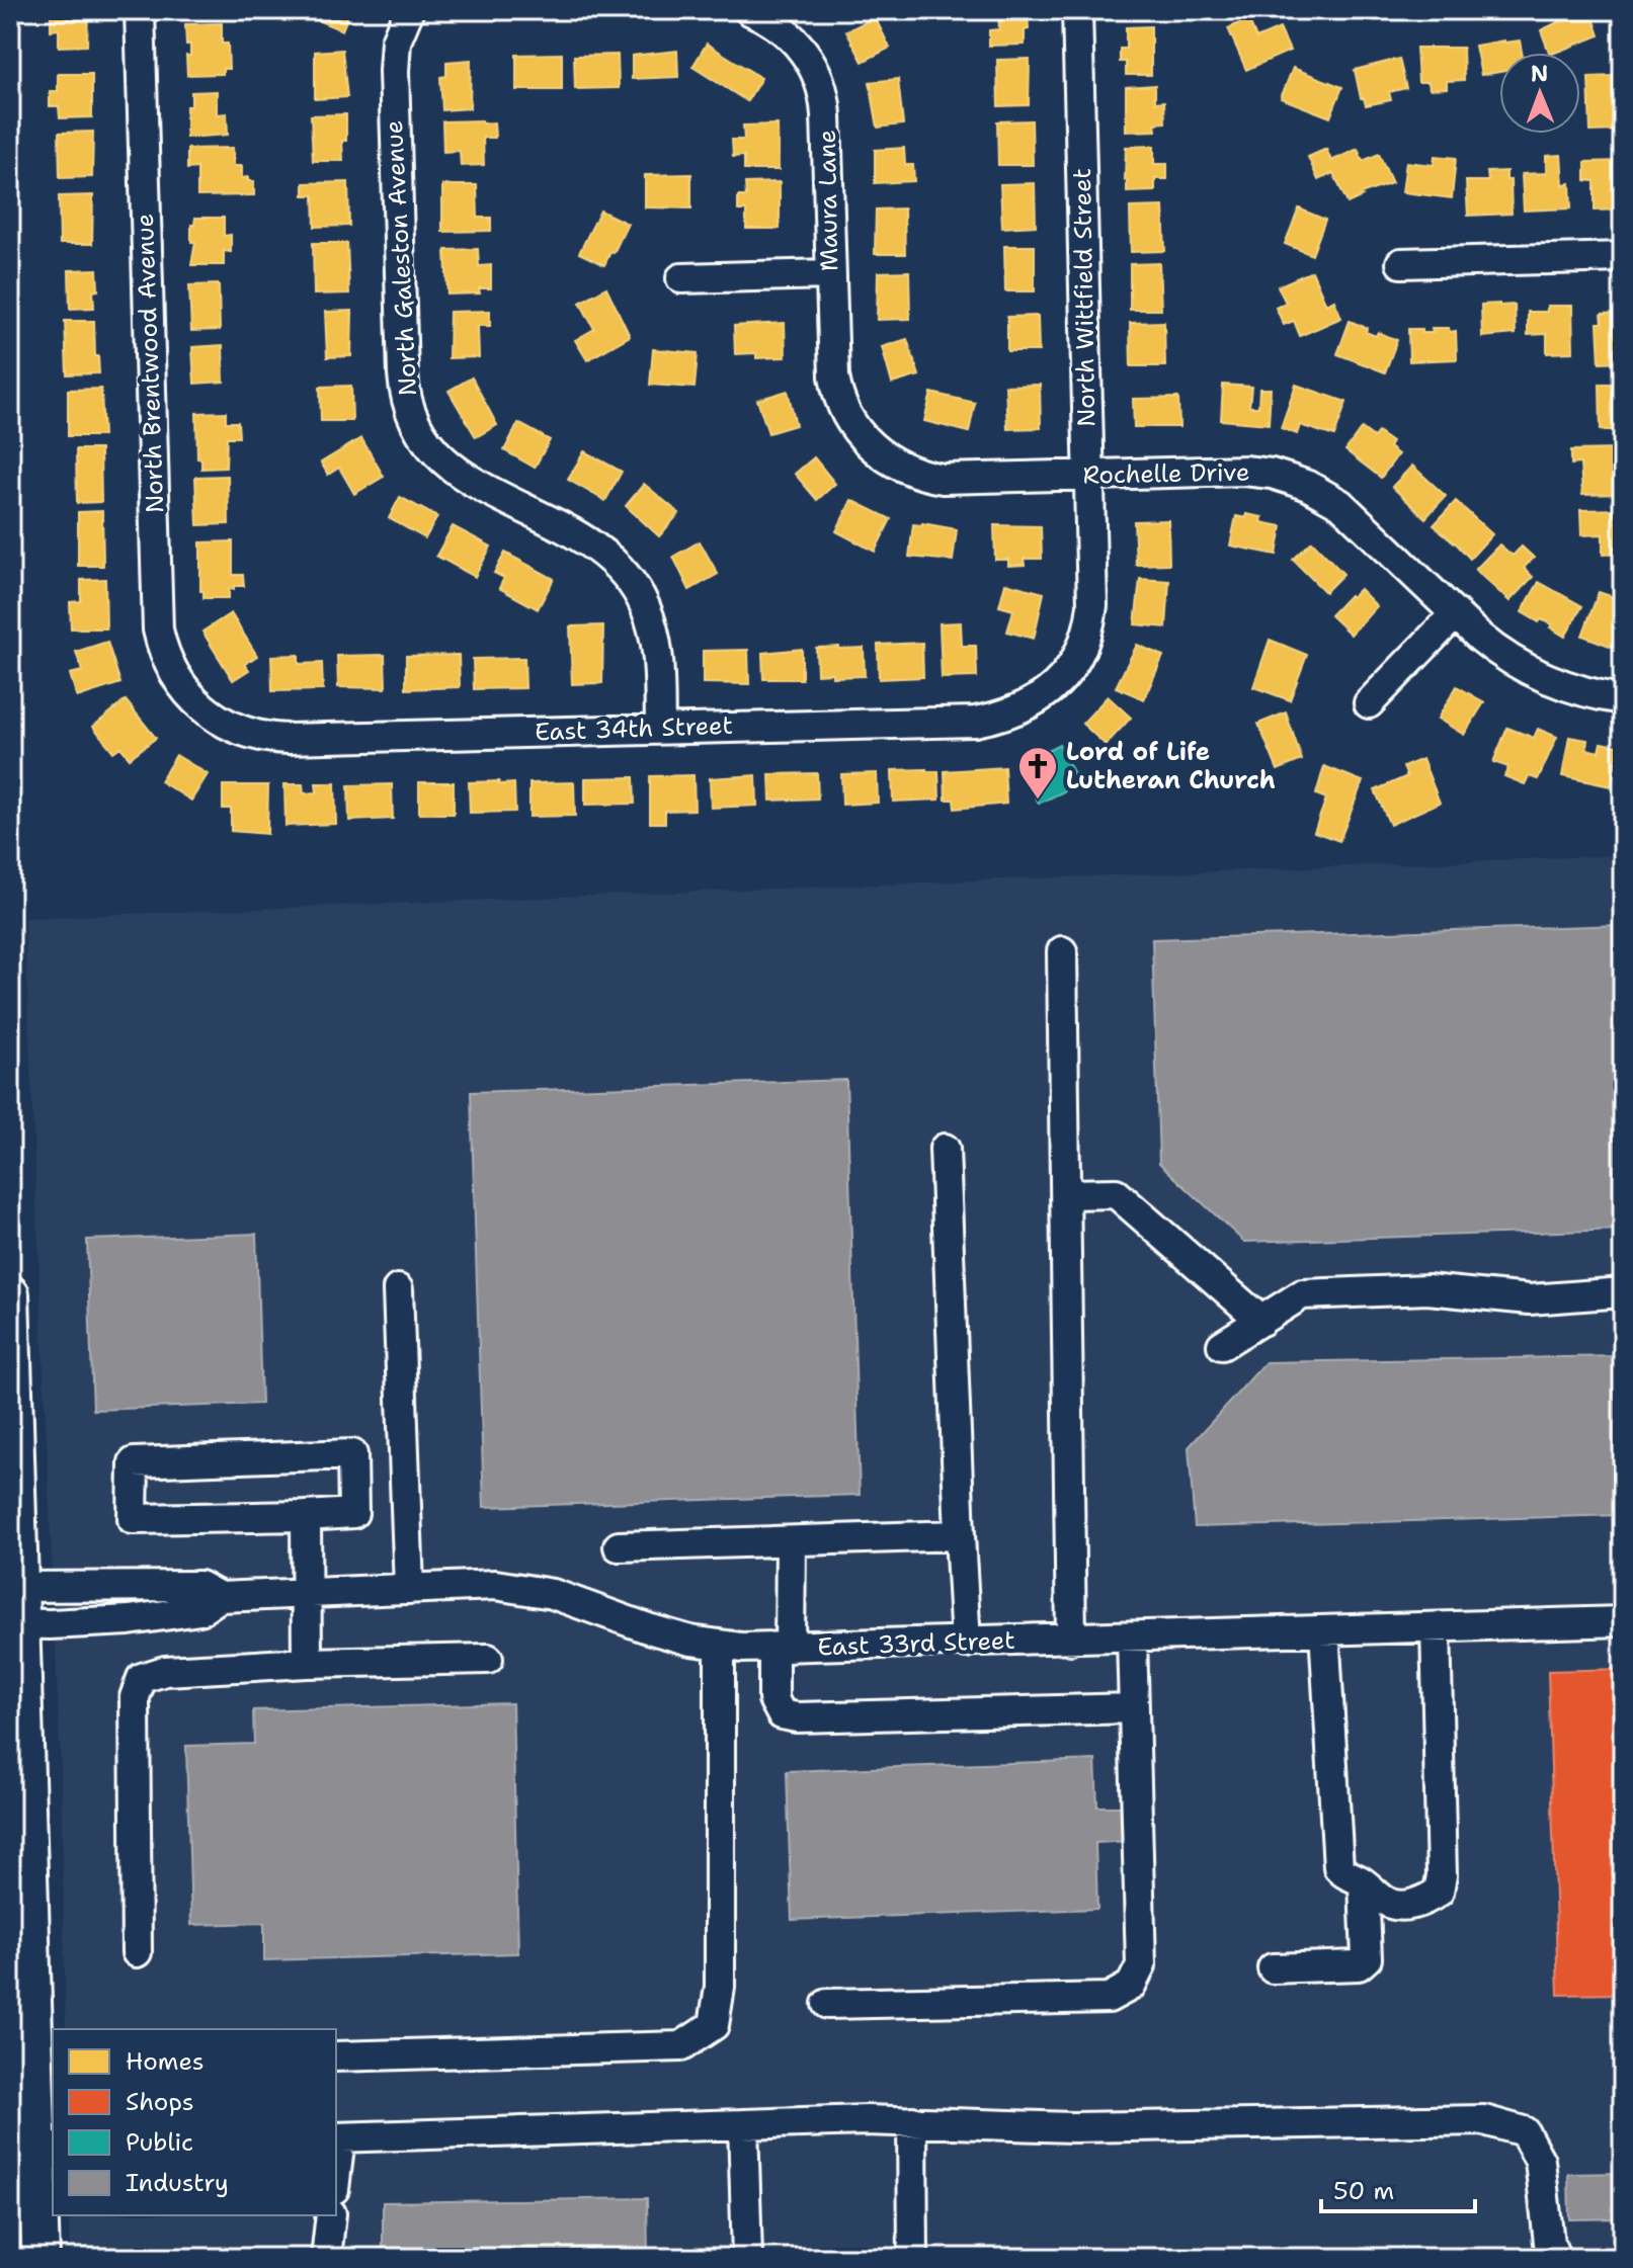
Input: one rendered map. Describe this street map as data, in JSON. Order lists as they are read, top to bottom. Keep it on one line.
{"streets":{"street":["Maura Lane","North Galeston Avenue","North Wittfield Street","North Brentwood Avenue","Rochelle Drive","East 34th Street","East 33rd Street"]},"crossings":[["Maura Lane","Rochelle Drive"],["North Galeston Avenue","East 34th Street"],["North Wittfield Street","Rochelle Drive"],["North Wittfield Street","East 34th Street"],["North Brentwood Avenue","East 34th Street"]],"places":{"church":["Lord of Life Lutheran Church"]},"legend":["Homes","Shops","Public","Industry"],"scale_bar":"50 m","north":"top"}
